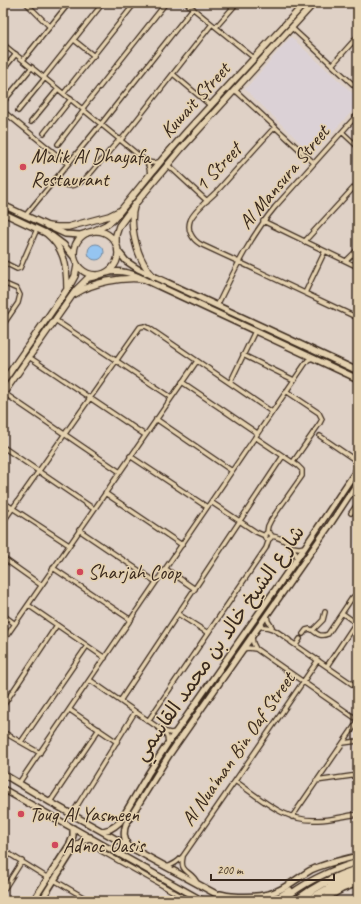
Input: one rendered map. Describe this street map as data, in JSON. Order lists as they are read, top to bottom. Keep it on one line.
{"streets":{"main road":["Kuwait Street"],"street":["1 Street","Al Mansura Street","شارع الشيخ خالد بن محمد القاسمي","Al Nua'man Bin Oaf Street"]},"crossings":[["1 Street","Al Mansura Street"]],"places":["Malik Al Dhayafa Restaurant","Sharjah Coop","Touq Al Yasmeen","Adnoc Oasis"],"scale_bar":"200 m"}
